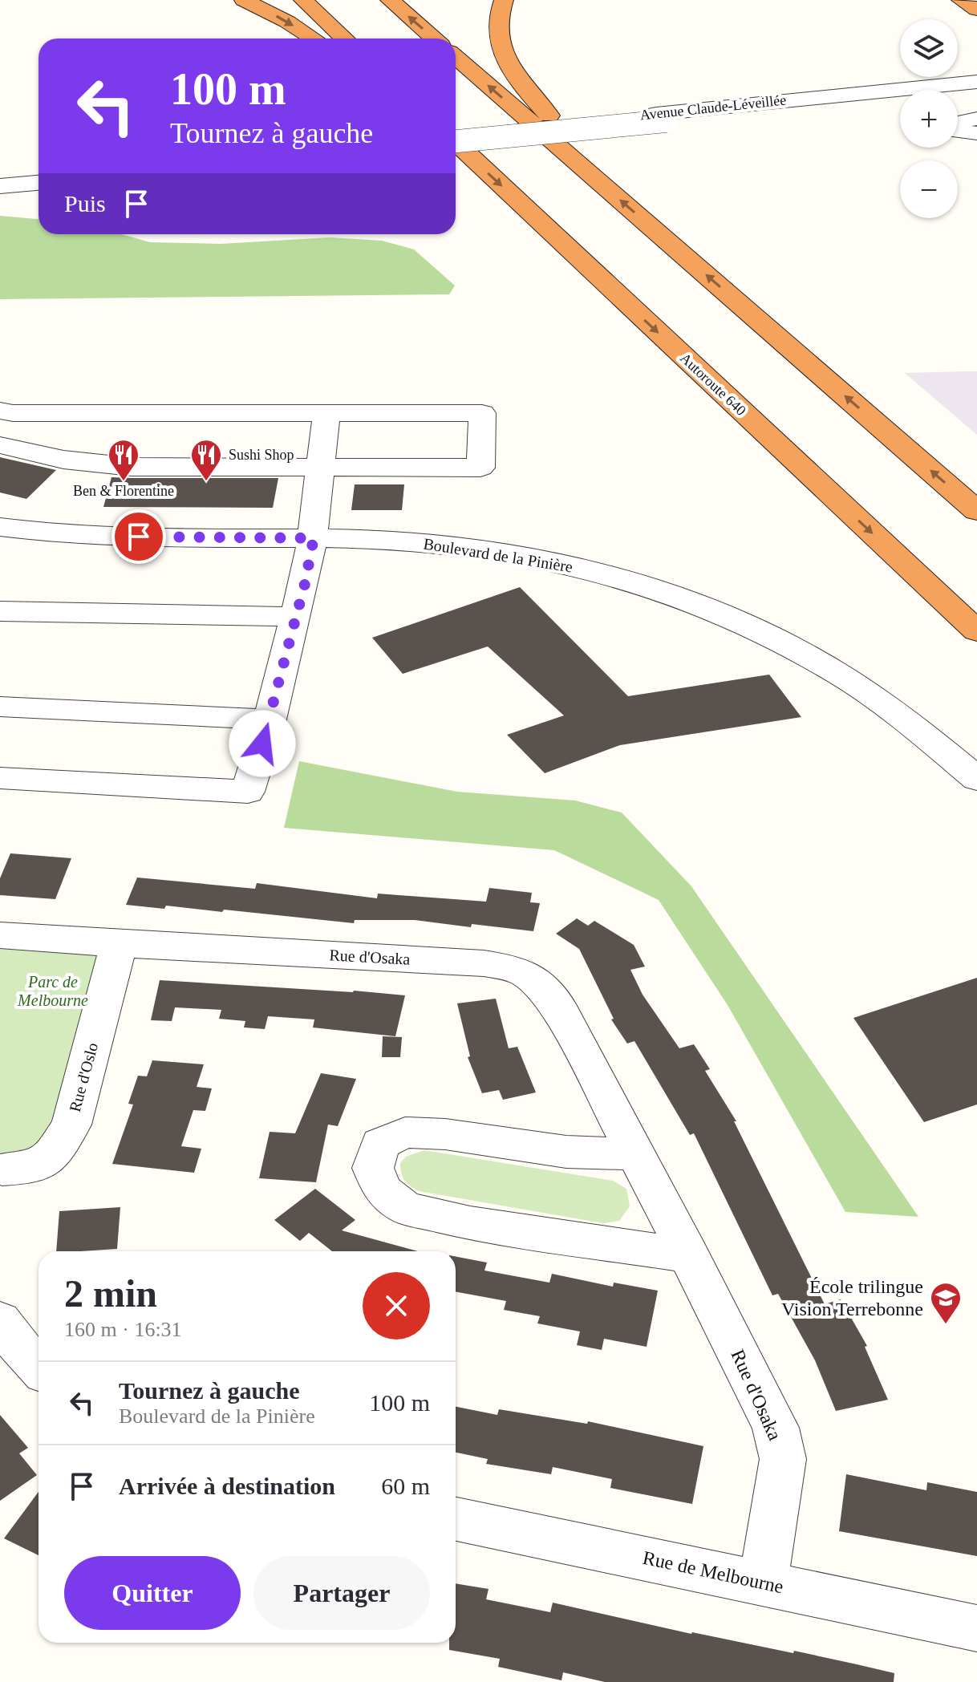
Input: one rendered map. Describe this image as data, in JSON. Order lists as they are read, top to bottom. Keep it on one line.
{"streets":{"highway":["Autoroute 640"],"street":["Avenue Claude-Léveillée","Boulevard de la Pinière","Rue d'Osaka","Rue d'Oslo","Rue de Melbourne"]},"crossings":[["Rue d'Osaka","Rue d'Oslo"],["Rue d'Osaka","Rue de Melbourne"]],"parks":["Parc de Melbourne"],"places":{"restaurant":["Ben & Florentine","Sushi Shop"],"school or university":["École trilingue Vision Terrebonne"]},"page":{"map_buttons":["+","−"],"turn":["100 m","Tournez à gauche"],"then":"Puis","heading":["2 min","160 m · 16:31"],"list":[{"name":"Tournez à gauche","note":"Boulevard de la Pinière","value":"100 m"},{"name":"Arrivée à destination","value":"60 m"}],"buttons":["Quitter","Partager"]}}
